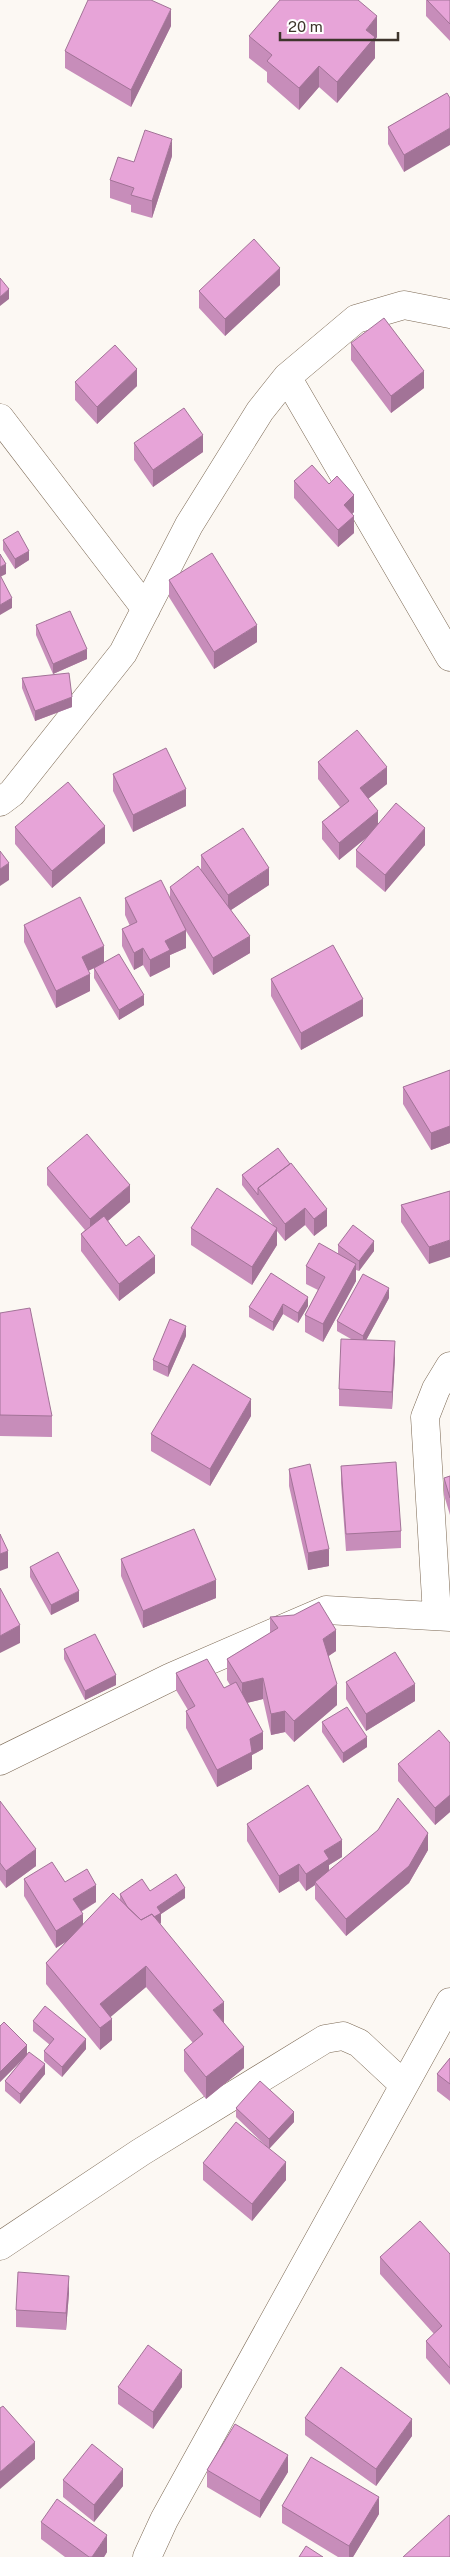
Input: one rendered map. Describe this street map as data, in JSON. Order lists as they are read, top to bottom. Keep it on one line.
{"scale_bar":"20 m"}
